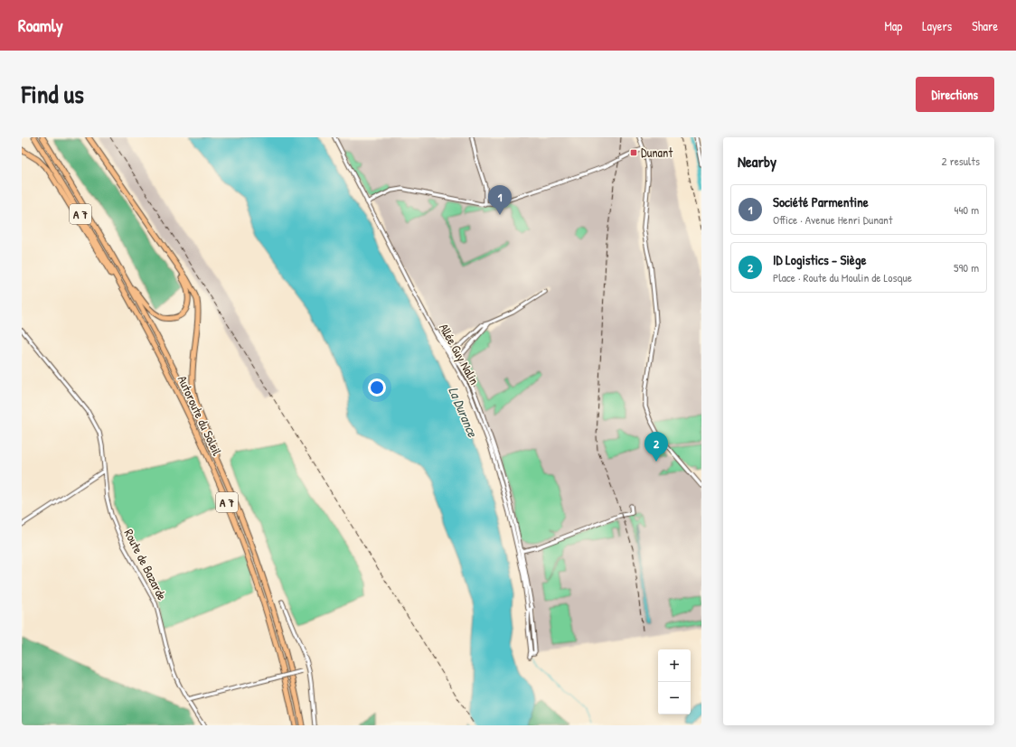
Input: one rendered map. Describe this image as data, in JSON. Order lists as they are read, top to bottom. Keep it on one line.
{"streets":{"highway":["A 7","Autoroute du Soleil"],"street":["Allée Guy Nalin","Route de Bazarde"]},"water":["La Durance"],"places":{"transit":["Dunant"]},"page":{"header":"Roamly","nav":["Map","Layers","Share"],"title":"Find us","buttons":"Directions","heading":["Nearby","2 results"],"list":[{"mark":"1","name":"Société Parmentine","note":"Office · Avenue Henri Dunant","value":"440 m"},{"mark":"2","name":"ID Logistics - Siège","note":"Place · Route du Moulin de Losque","value":"590 m"}],"pins":["1","2"],"map_buttons":["+","−"]}}
